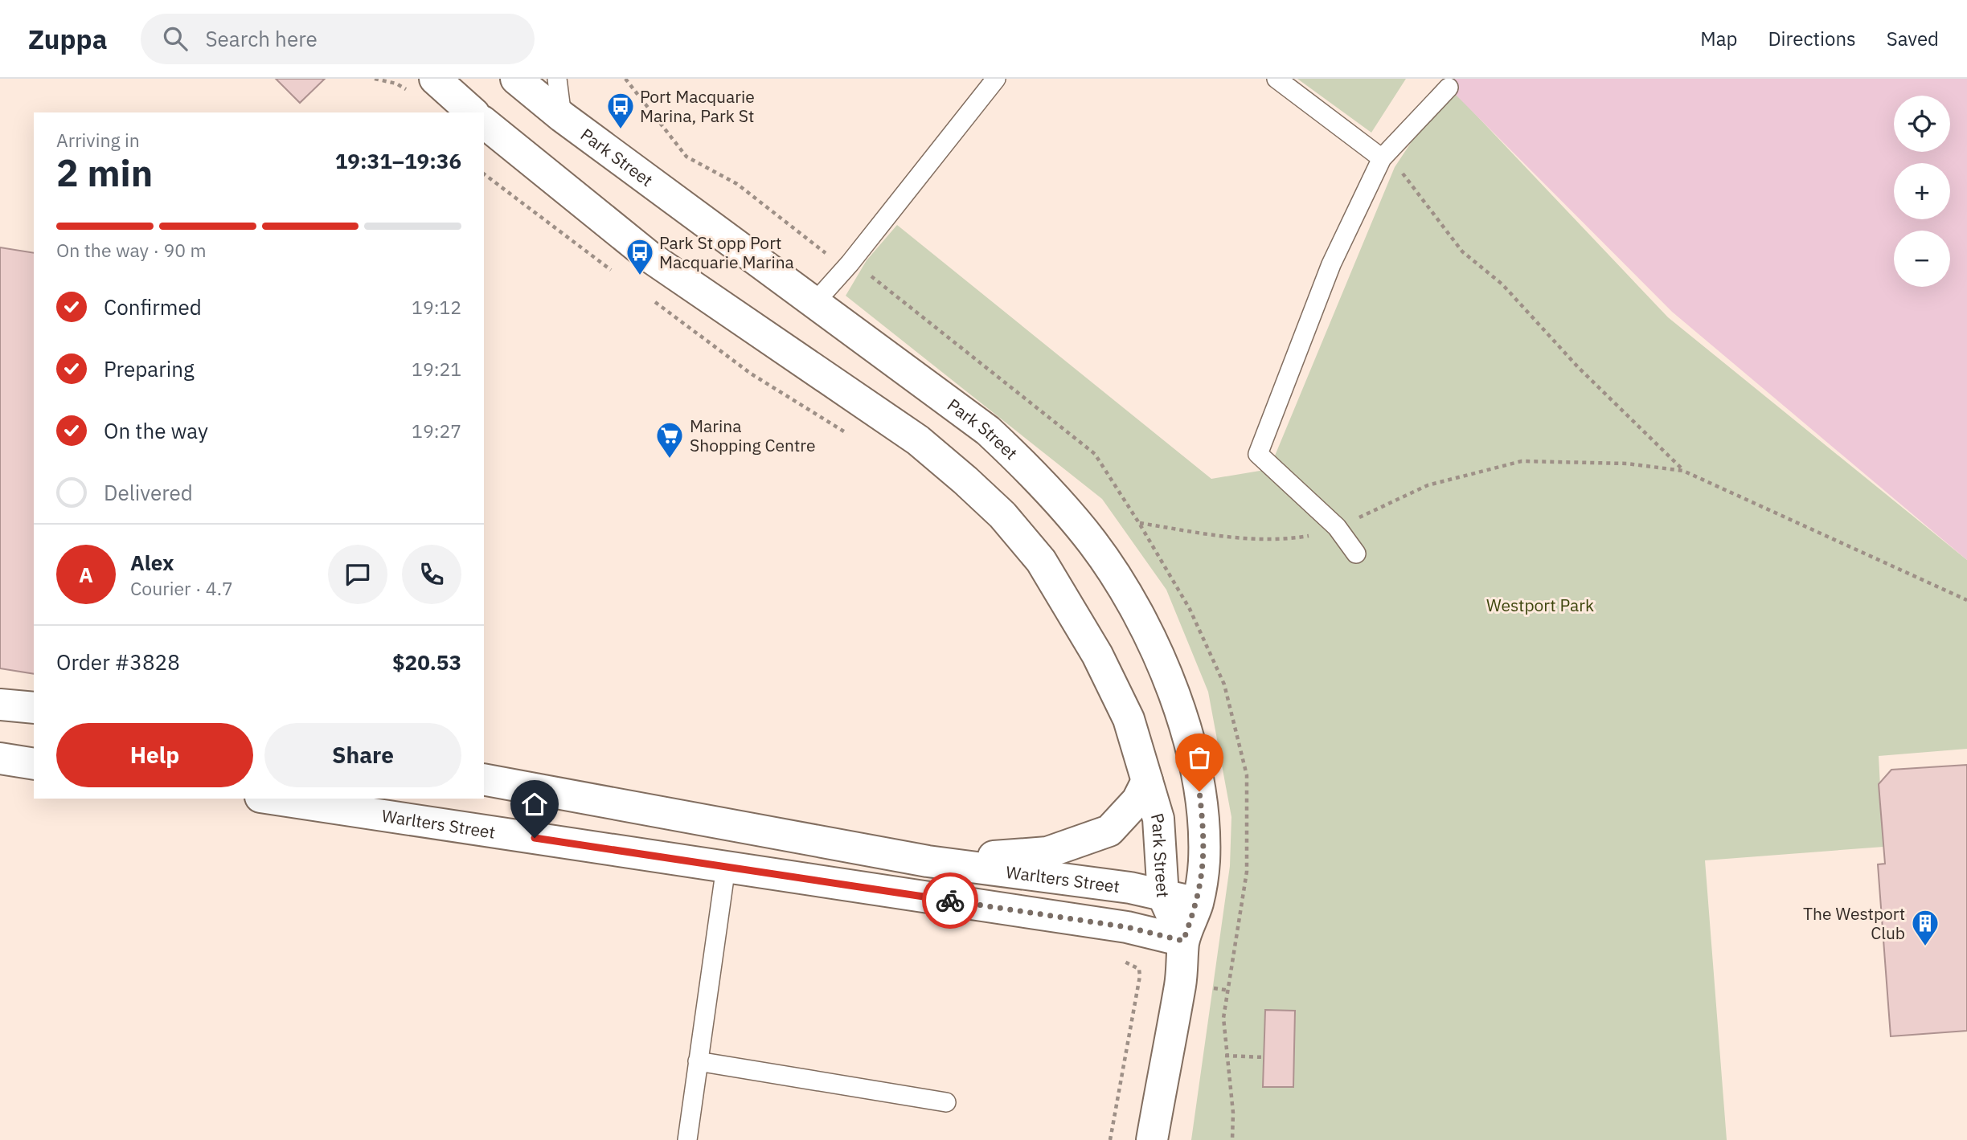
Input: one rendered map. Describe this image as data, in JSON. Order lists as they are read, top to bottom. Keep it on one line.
{"streets":{"street":["Park Street","Warlters Street"]},"crossings":[["Park Street","Warlters Street"]],"parks":["Westport Park"],"places":{"bus stop":["Port Macquarie Marina, Park St","Park St opp Port Macquarie Marina"],"supermarket":["Marina Shopping Centre"],"building":["The Westport Club"]},"page":{"header":"Zuppa","search":"Search here","nav":["Map","Directions","Saved"],"map_buttons":["+","−"],"heading":["2 min","Arriving in","19:31–19:36"],"panel":["Alex","Courier · 4.7","Order #3828","$20.53"],"bar":"On the way · 90 m","list":[["Confirmed","19:12"],["Preparing","19:21"],["On the way","19:27"],"Delivered"],"round":"A","buttons":["Help","Share"]}}
